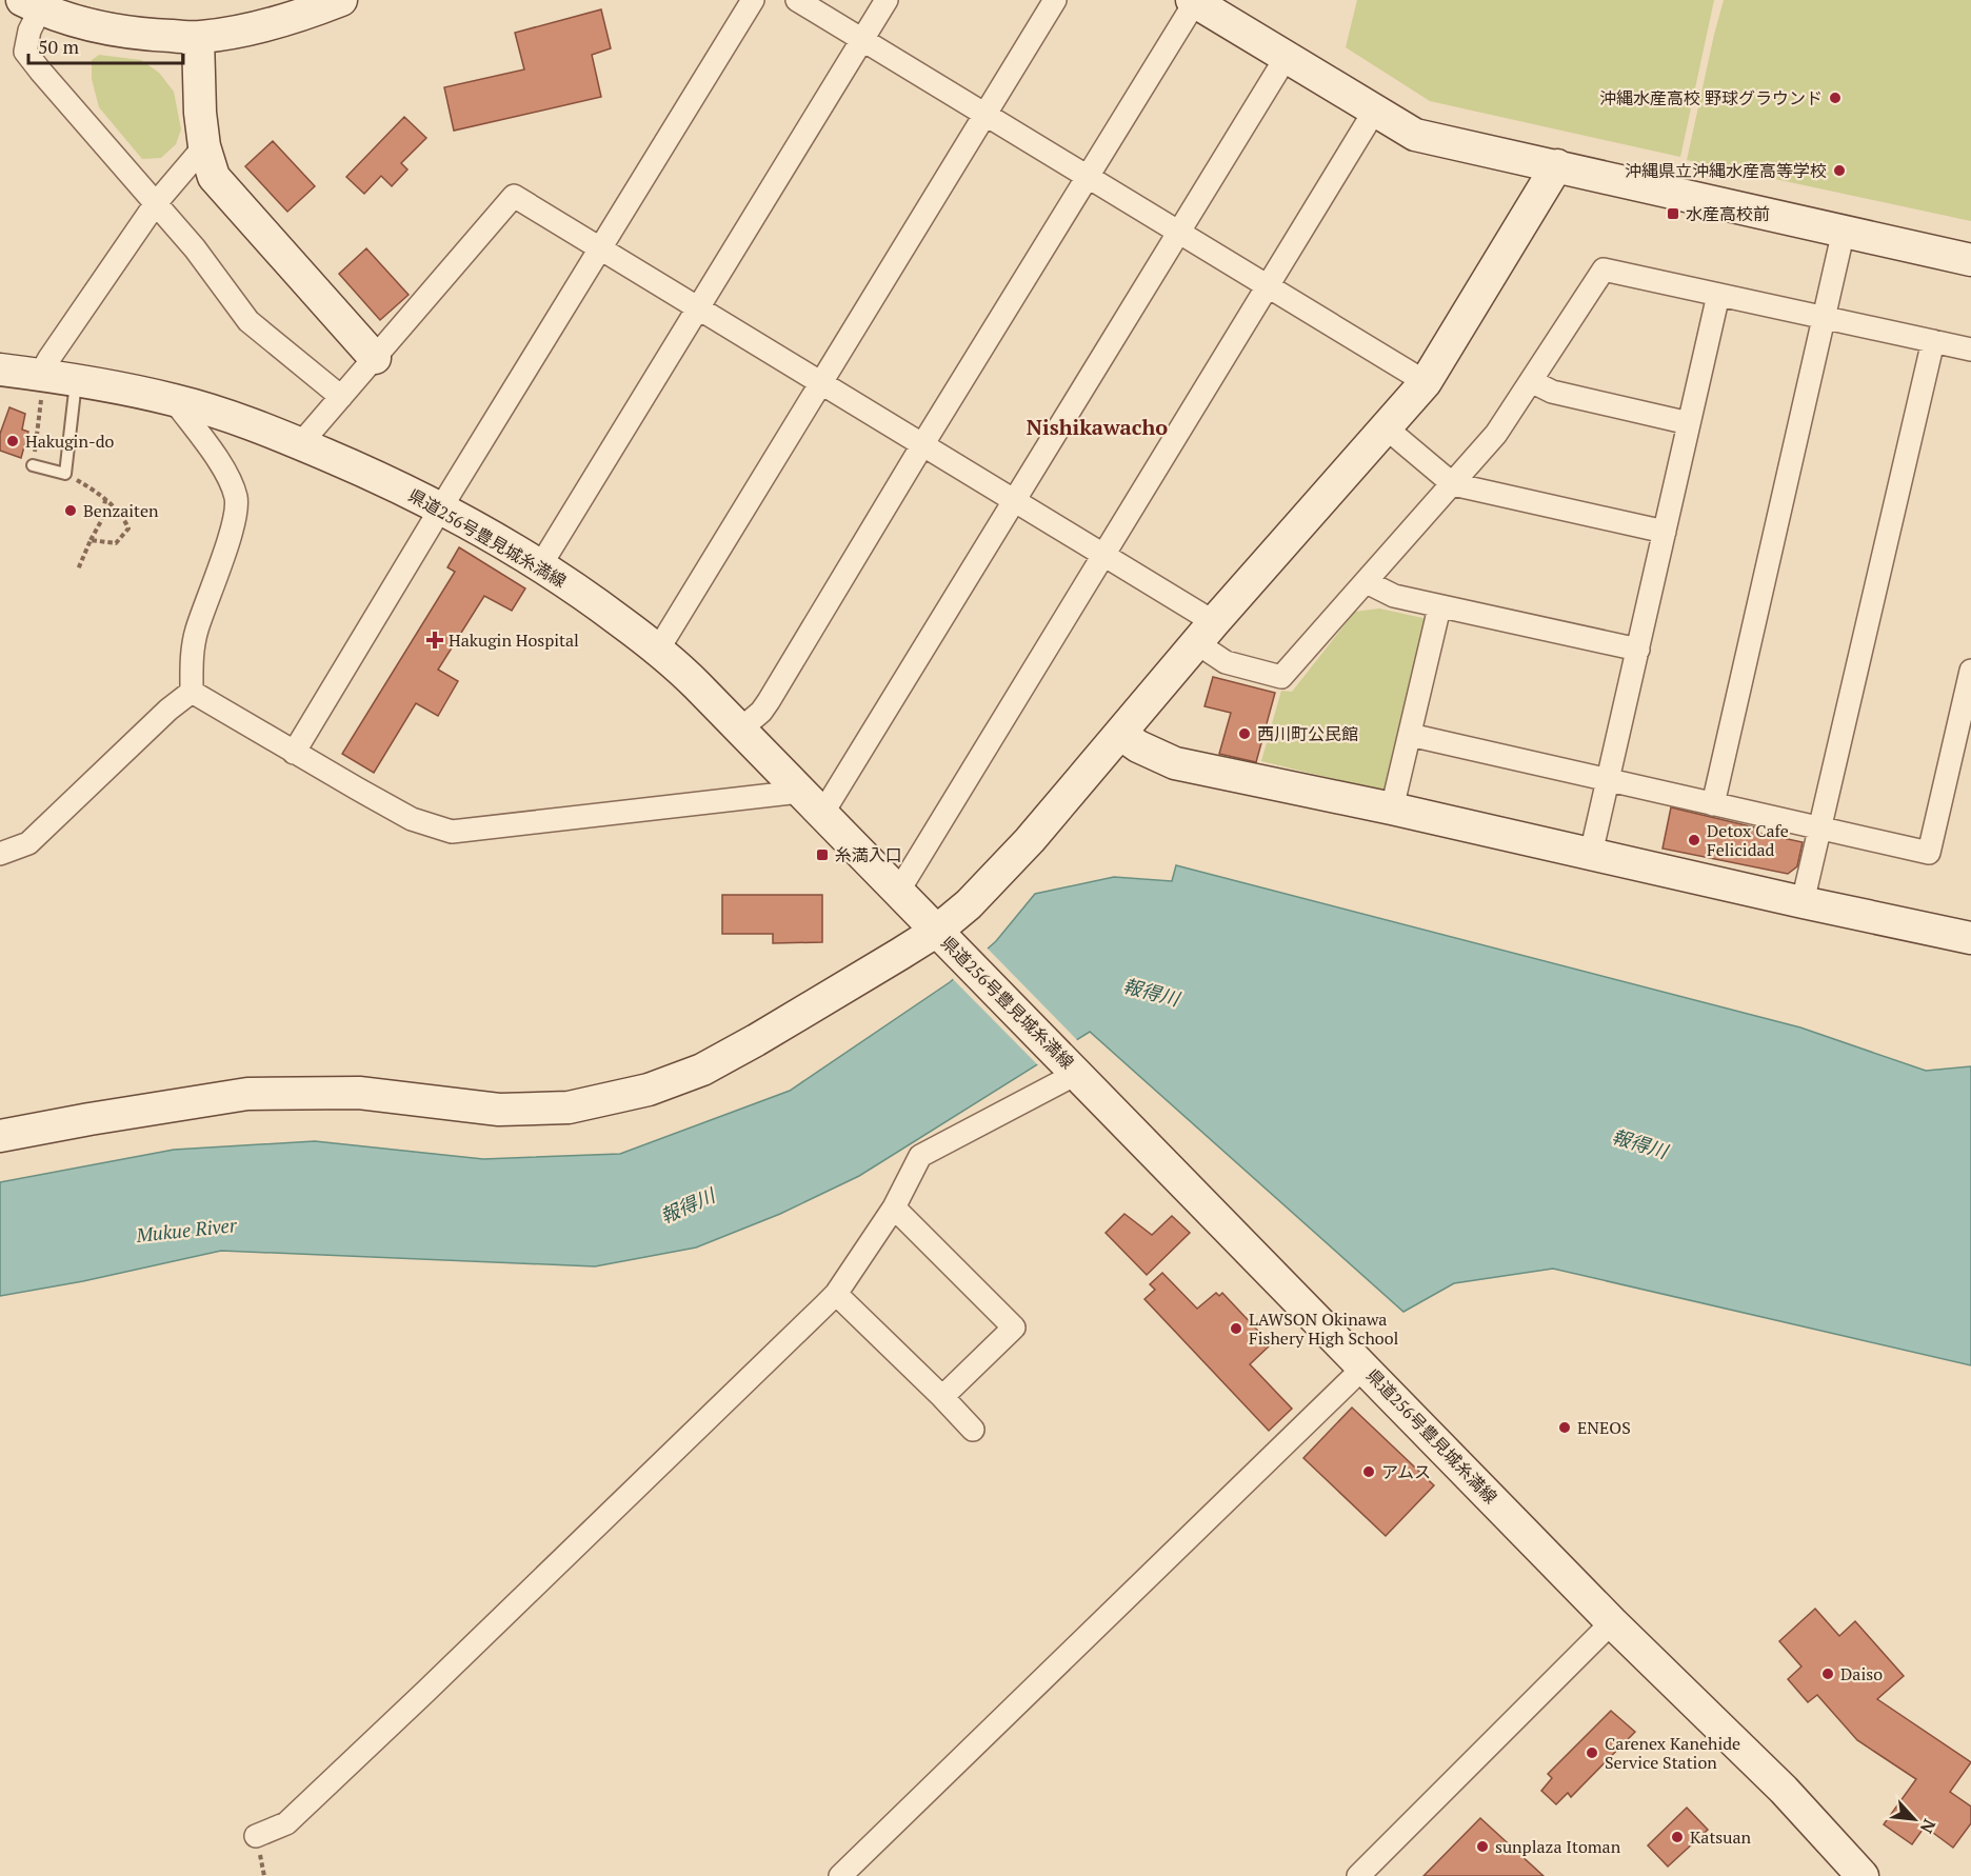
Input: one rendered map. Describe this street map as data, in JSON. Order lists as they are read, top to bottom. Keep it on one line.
{"streets":{"street":["県道256号豊見城糸満線"]},"districts":["Nishikawacho"],"water":["報得川","Mukue River"],"places":{"other":["沖縄水産高校 野球グラウンド","沖縄県立沖縄水産高等学校","Hakugin-do","Benzaiten","西川町公民館","Detox Cafe Felicidad","LAWSON Okinawa Fishery High School","ENEOS","アムス","Daiso","Carenex Kanehide Service Station","Katsuan","sunplaza Itoman"],"transit":["水産高校前","糸満入口"],"health":["Hakugin Hospital"]},"scale_bar":"50 m","north":"bottom right"}
